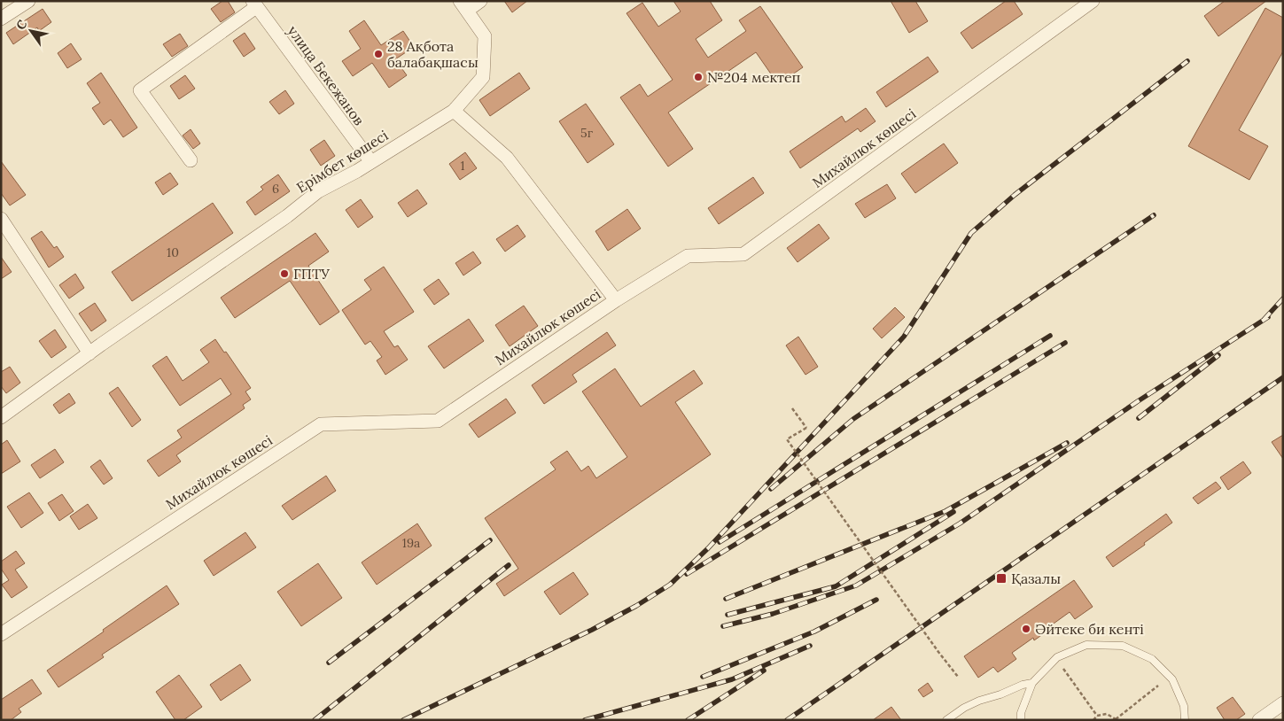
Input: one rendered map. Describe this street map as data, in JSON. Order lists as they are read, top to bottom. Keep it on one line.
{"streets":{"street":["улица Бекежанов","Михайлюк көшесі","Ерімбет көшесі"]},"crossings":[["улица Бекежанов","Ерімбет көшесі"]],"places":{"other":["28 Ақбота балабақшасы","№204 мектеп","ГПТУ","Әйтеке би кенті"],"transit":["Қазалы"]},"house_numbers":["5г","1","6","10","19а"],"north":"top left"}
